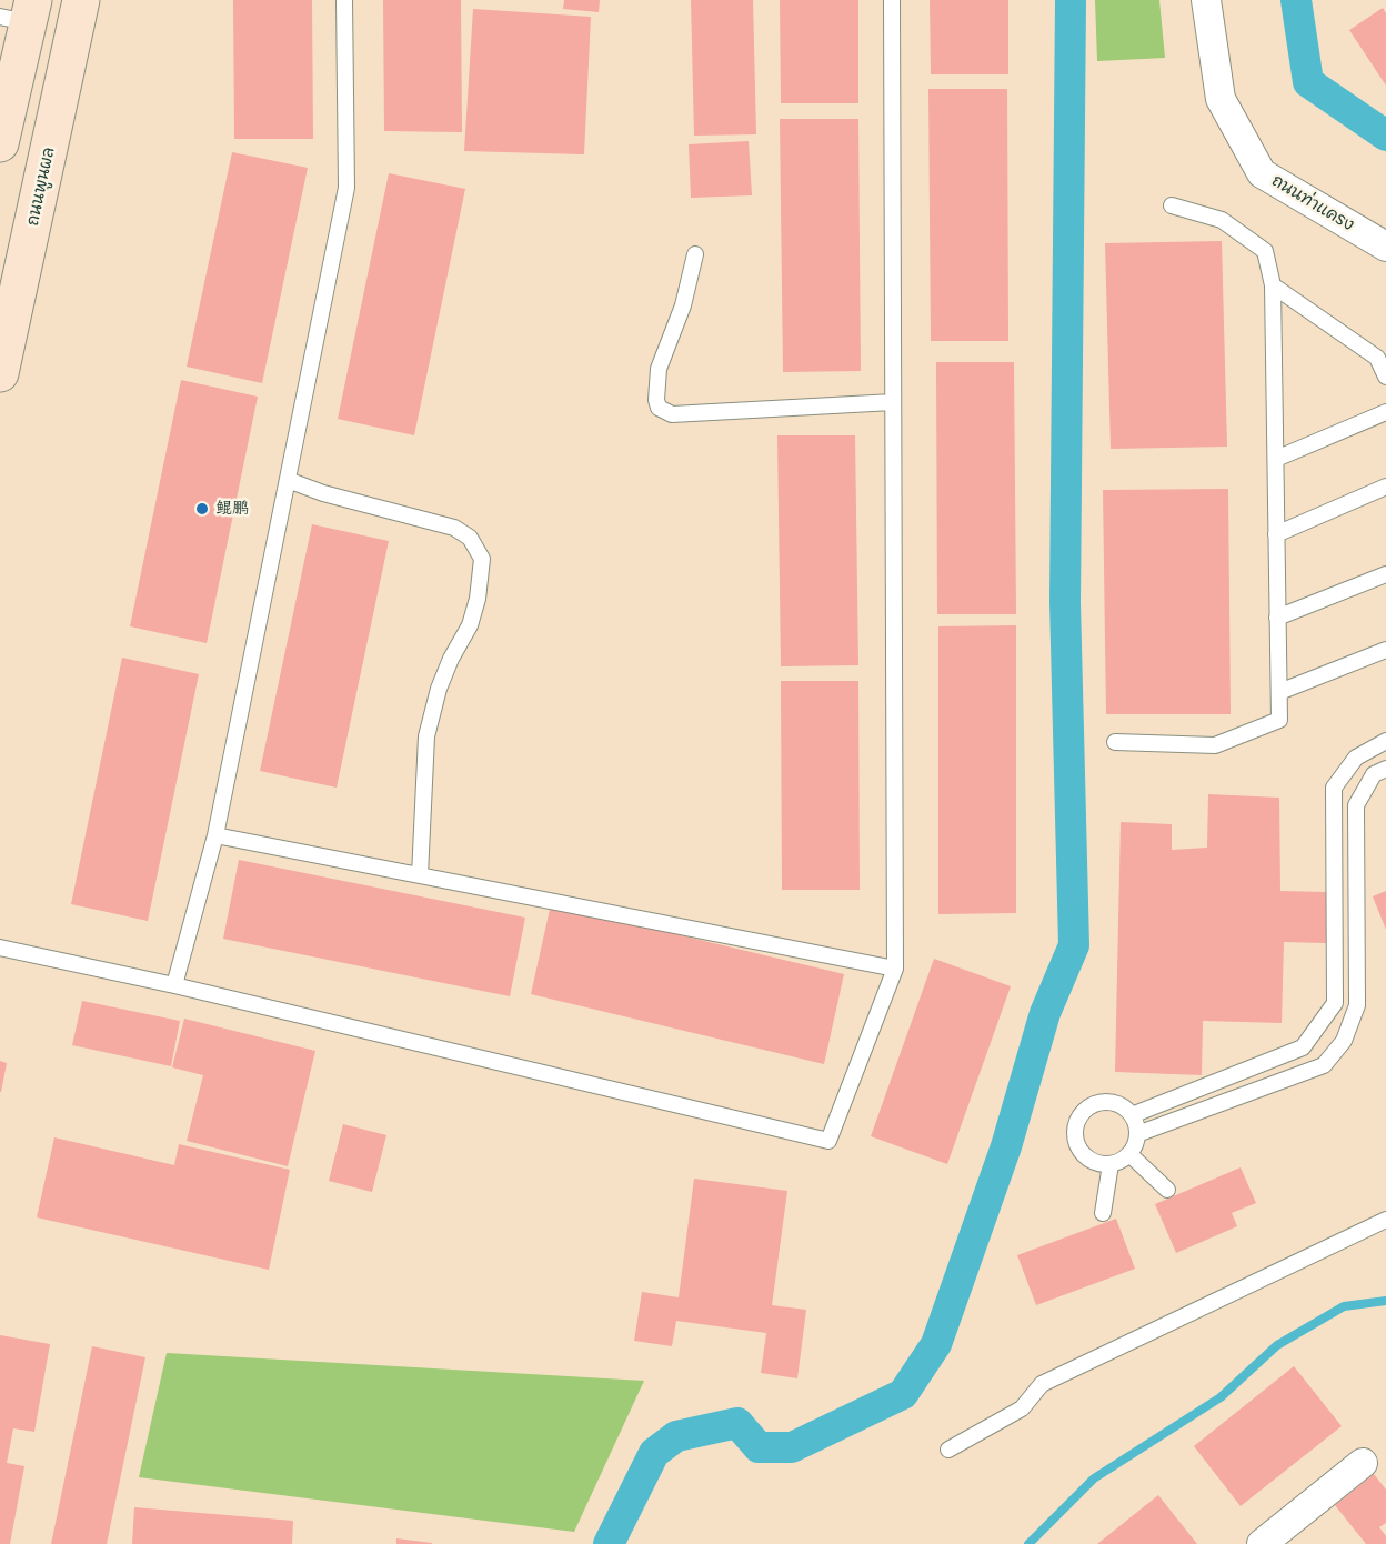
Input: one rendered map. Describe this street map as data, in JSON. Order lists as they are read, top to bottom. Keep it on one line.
{"streets":{"main road":["ถนนพูนผล"],"street":["ถนนท่าแครง"]},"places":["鲲鹏"]}
